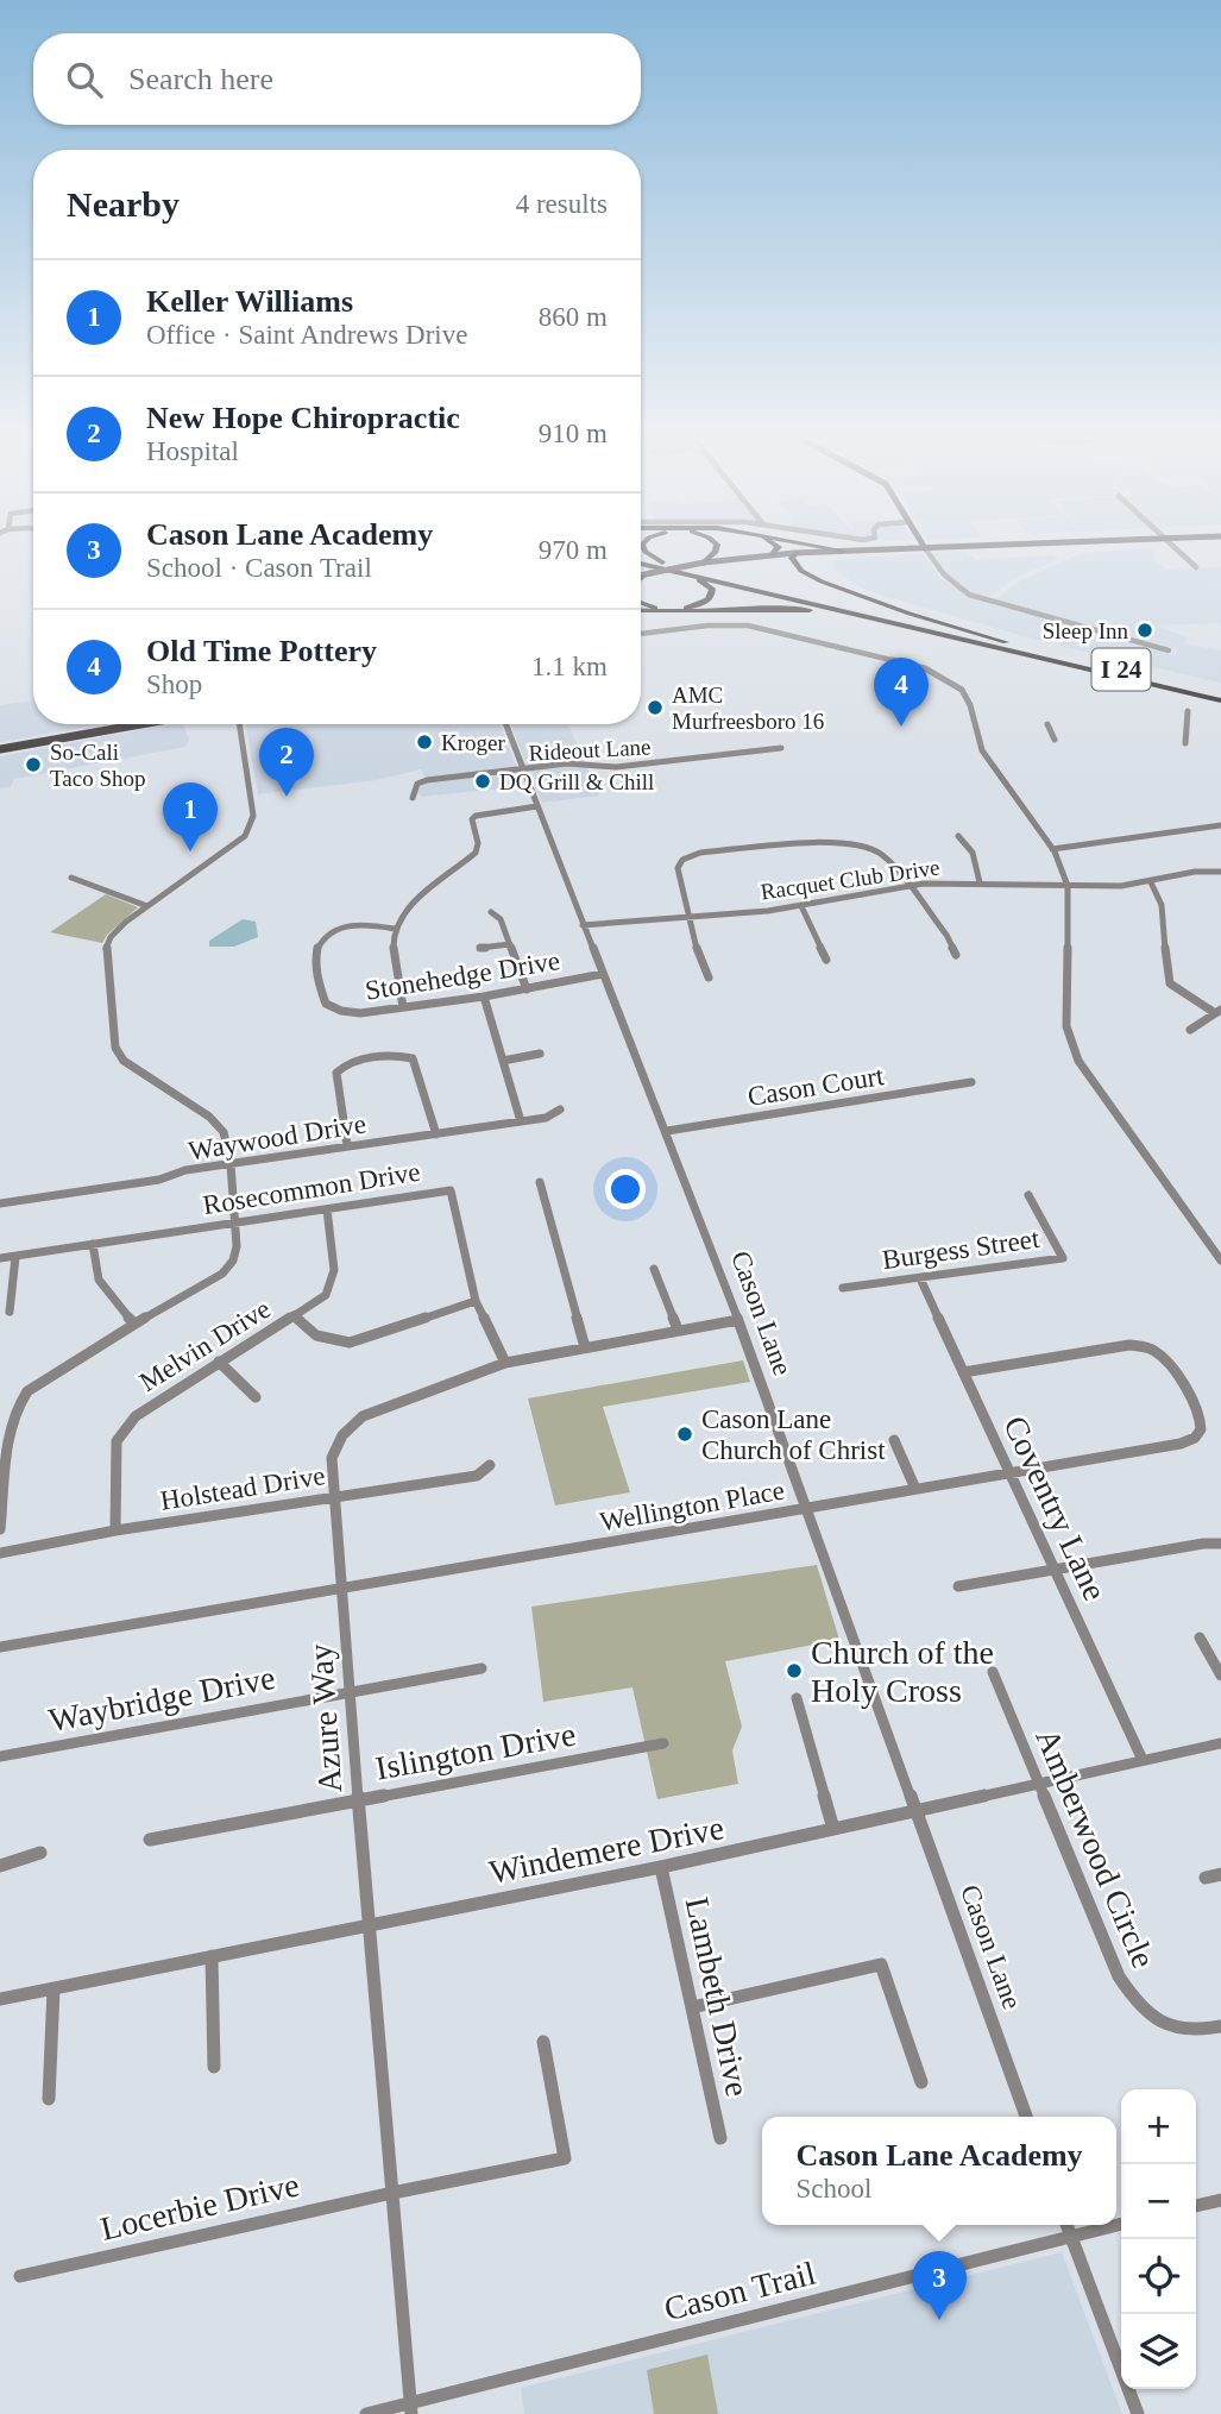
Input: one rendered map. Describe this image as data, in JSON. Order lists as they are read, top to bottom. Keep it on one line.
{"streets":{"highway":["I 24"],"street":["Rideout Lane","Racquet Club Drive","Stonehedge Drive","Cason Court","Waywood Drive","Rosecommon Drive","Burgess Street","Cason Lane","Melvin Drive","Holstead Drive","Wellington Place","Coventry Lane","Waybridge Drive","Azure Way","Islington Drive","Amberwood Circle","Windemere Drive","Lambeth Drive","Locerbie Drive","Cason Trail"]},"crossings":[["Rideout Lane","Cason Lane"],["Racquet Club Drive","Cason Lane"],["Stonehedge Drive","Cason Lane"],["Cason Court","Cason Lane"],["Rosecommon Drive","Melvin Drive"],["Rosecommon Drive","Azure Way"],["Burgess Street","Coventry Lane"],["Cason Lane","Wellington Place"],["Cason Lane","Azure Way"],["Cason Lane","Windemere Drive"],["Melvin Drive","Holstead Drive"],["Holstead Drive","Azure Way"],["Wellington Place","Coventry Lane"],["Wellington Place","Azure Way"],["Coventry Lane","Windemere Drive"],["Waybridge Drive","Azure Way"],["Azure Way","Islington Drive"],["Azure Way","Windemere Drive"],["Azure Way","Locerbie Drive"],["Azure Way","Cason Trail"],["Amberwood Circle","Windemere Drive"],["Windemere Drive","Lambeth Drive"]],"places":["Sleep Inn","AMC Murfreesboro 16","Kroger","So-Cali Taco Shop","DQ Grill & Chill","Cason Lane Church of Christ","Church of the Holy Cross"],"page":{"search":"Search here","heading":["Nearby","4 results"],"list":[{"mark":"1","name":"Keller Williams","note":"Office · Saint Andrews Drive","value":"860 m"},{"mark":"2","name":"New Hope Chiropractic","note":"Hospital","value":"910 m"},{"mark":"3","name":"Cason Lane Academy","note":"School · Cason Trail","value":"970 m"},{"mark":"4","name":"Old Time Pottery","note":"Shop","value":"1.1 km"}],"pins":["4","2","1","3"],"map_buttons":["+","−"],"popup":["Cason Lane Academy","School"]}}
